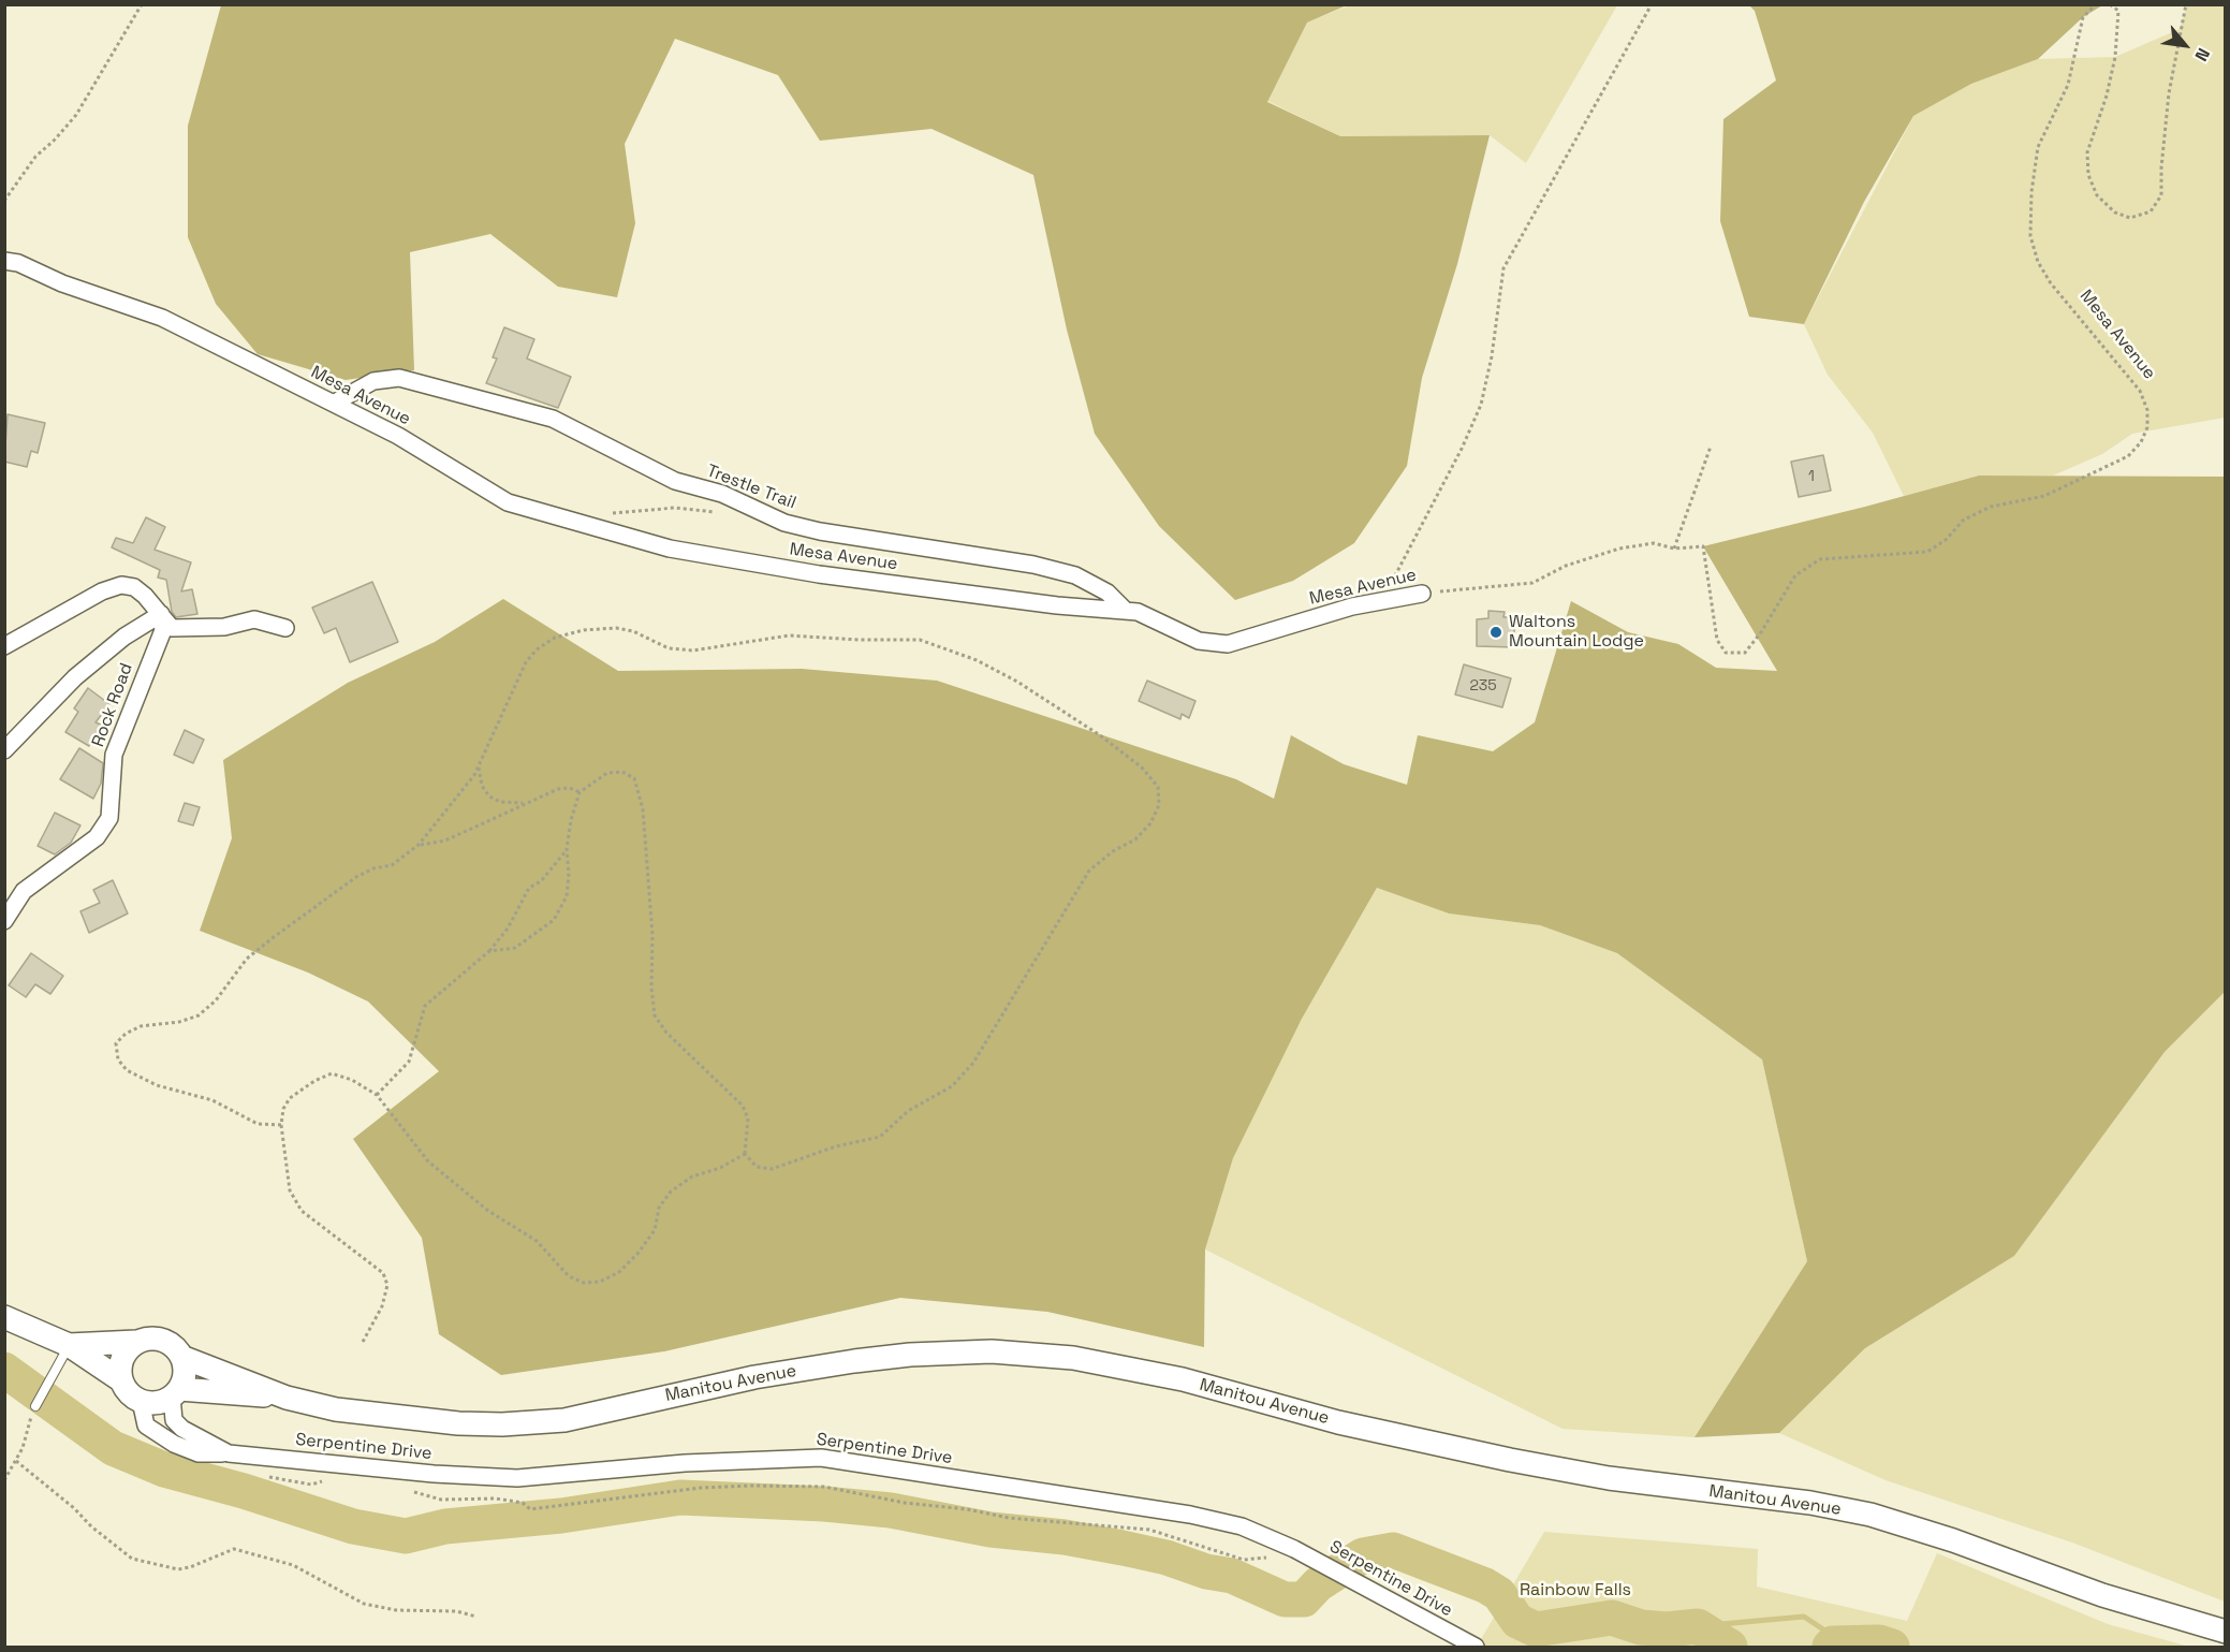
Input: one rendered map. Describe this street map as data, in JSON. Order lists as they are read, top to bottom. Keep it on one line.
{"streets":{"main road":["Manitou Avenue"],"street":["Mesa Avenue","Trestle Trail","Rock Road","Serpentine Drive"]},"crossings":[["Mesa Avenue","Trestle Trail"],["Manitou Avenue","Serpentine Drive"]],"parks":["Rainbow Falls"],"places":["Waltons Mountain Lodge"],"house_numbers":["1","235"],"north":"bottom right"}
